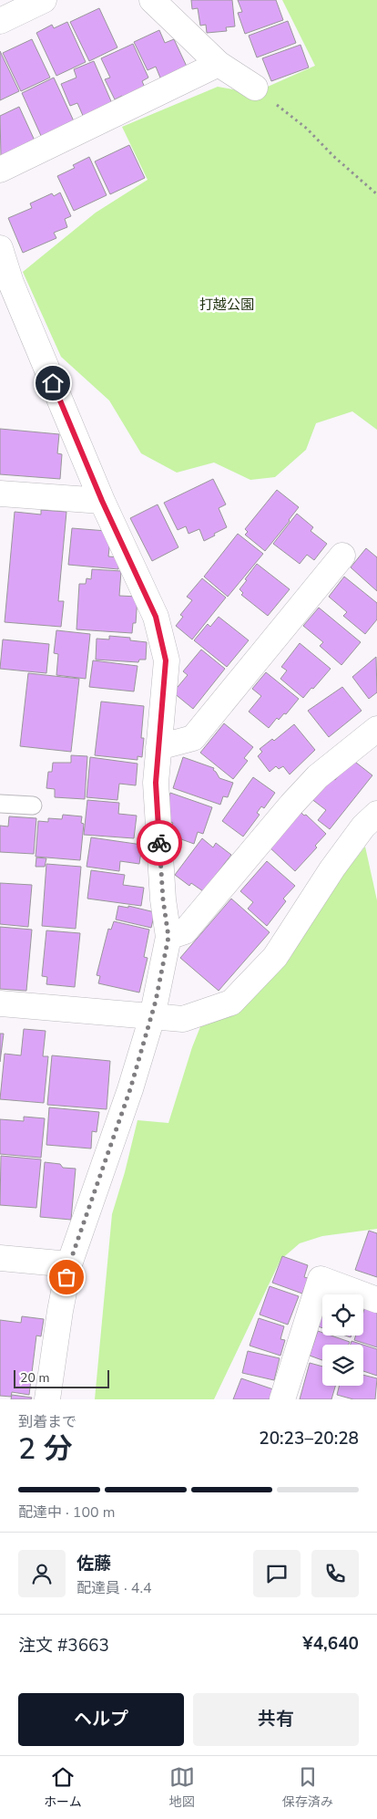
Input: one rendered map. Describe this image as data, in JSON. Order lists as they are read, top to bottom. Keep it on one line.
{"parks":["打越公園"],"scale_bar":"20 m","page":{"scale":"20 m","heading":["2 分","到着まで","20:23–20:28"],"panel":["佐藤","配達員 · 4.4","注文 #3663","¥4,640"],"bar":"配達中 · 100 m","buttons":["ヘルプ","共有"],"tabs":["ホーム","地図","保存済み"]}}
